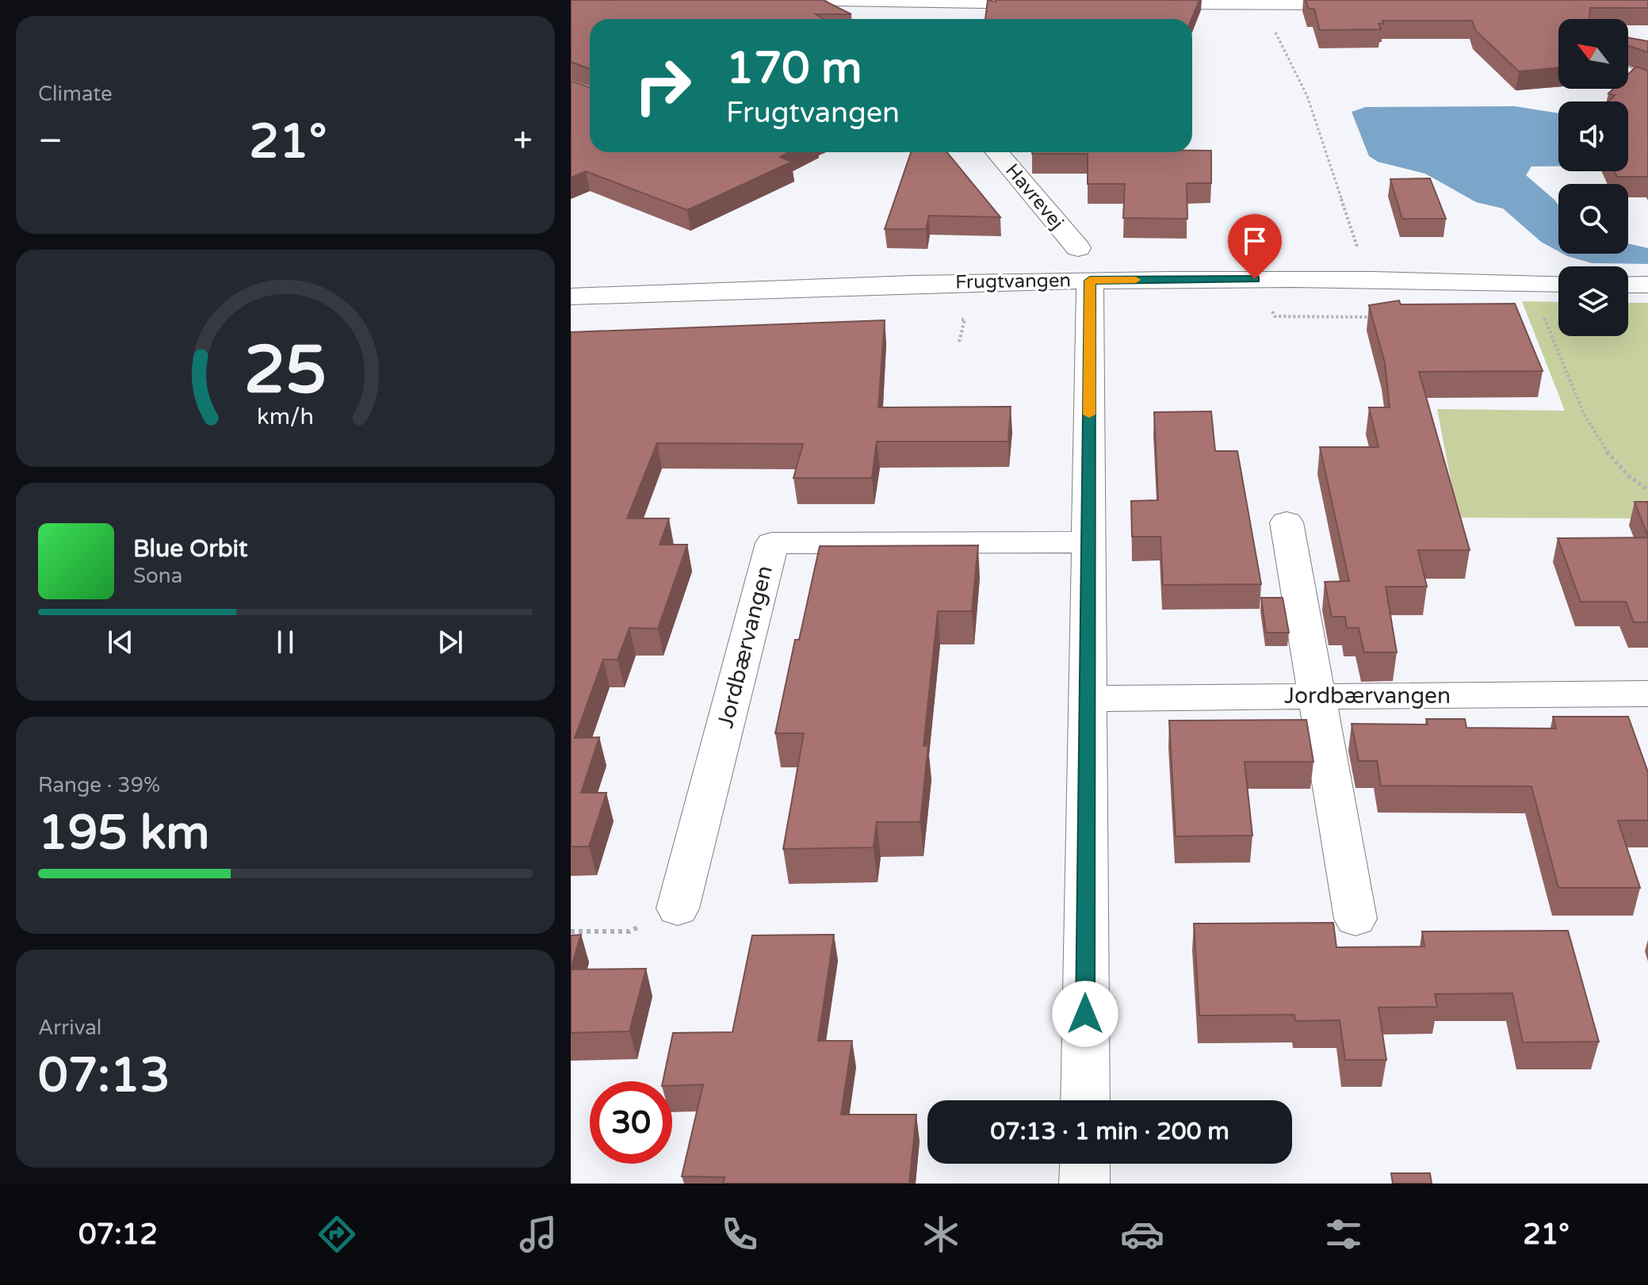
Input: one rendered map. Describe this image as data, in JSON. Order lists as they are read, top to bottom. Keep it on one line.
{"streets":{"street":["Havrevej","Frugtvangen","Jordbærvangen"]},"crossings":[["Havrevej","Frugtvangen"]],"north":"top left","page":{"tile":["Climate",["Range · 39%","195 km"],["Arrival","07:13"]],"turn":["170 m","Frugtvangen"],"heat":["−","21°","+"],"song":["Blue Orbit","Sona"],"limit":"30","trip":"07:13 · 1 min · 200 m","tabs":["07:12","21°"],"gauge":["25","km/h"]}}
